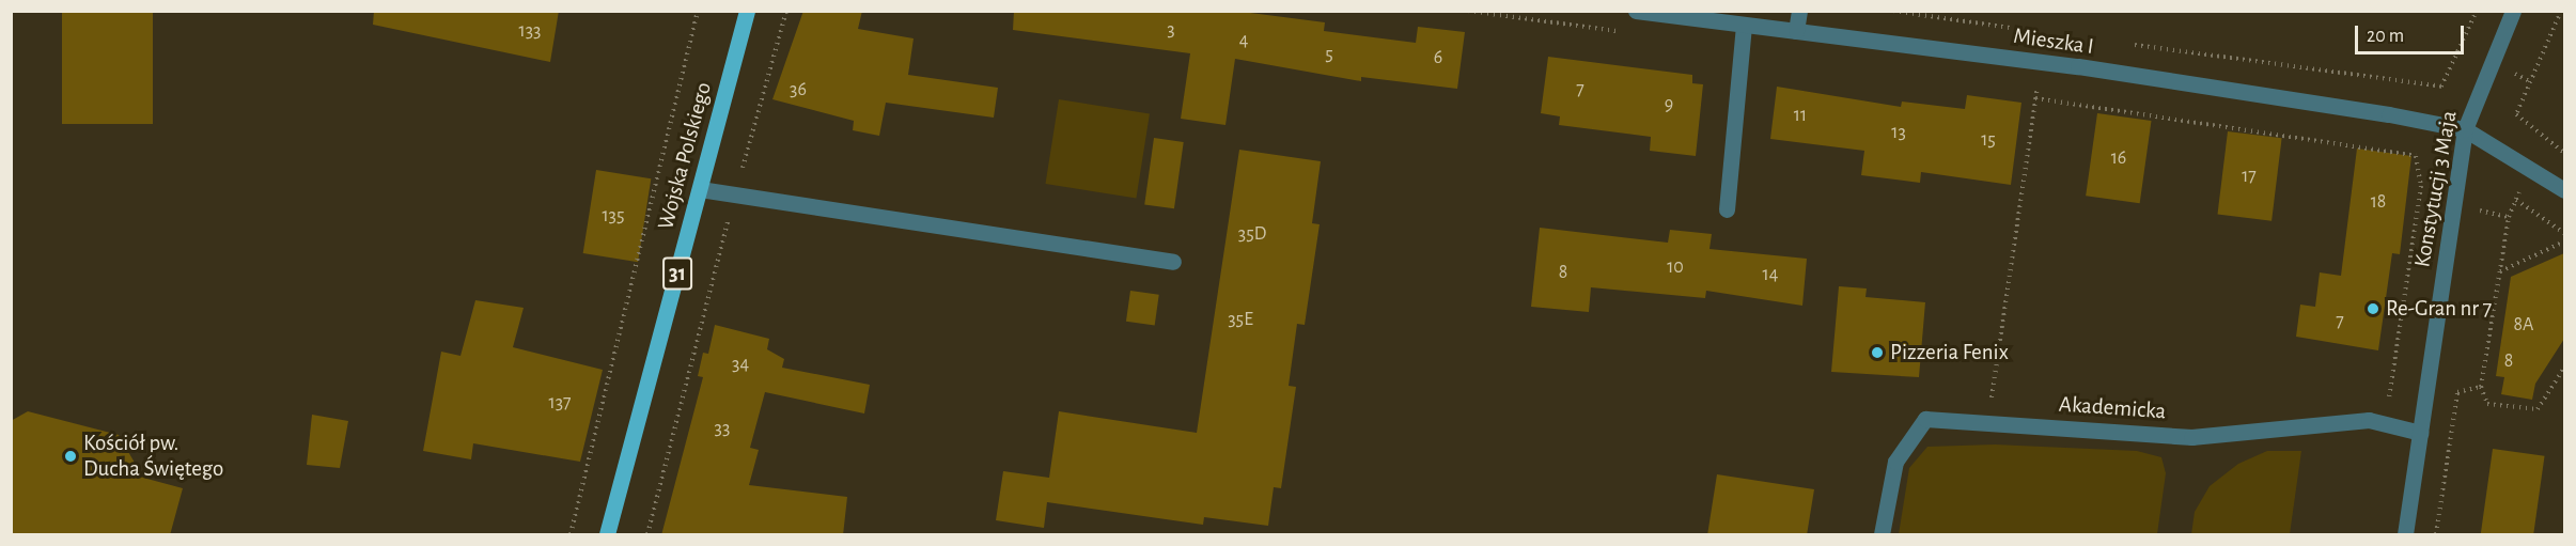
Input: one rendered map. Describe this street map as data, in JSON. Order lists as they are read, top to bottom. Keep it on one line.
{"streets":{"main road":["Wojska Polskiego","31"],"street":["Mieszka I","Konstytucji 3 Maja","Akademicka"]},"crossings":[["Mieszka I","Konstytucji 3 Maja"],["Konstytucji 3 Maja","Akademicka"]],"places":["Re-Gran nr 7","Pizzeria Fenix","Kościół pw. Ducha Świętego"],"house_numbers":["3","133","4","5","6","36","7","9","11","13","15","16","17","18","135","35D","10","8","14","35E","7","8A","8","34","137","33"],"scale_bar":"20 m"}
